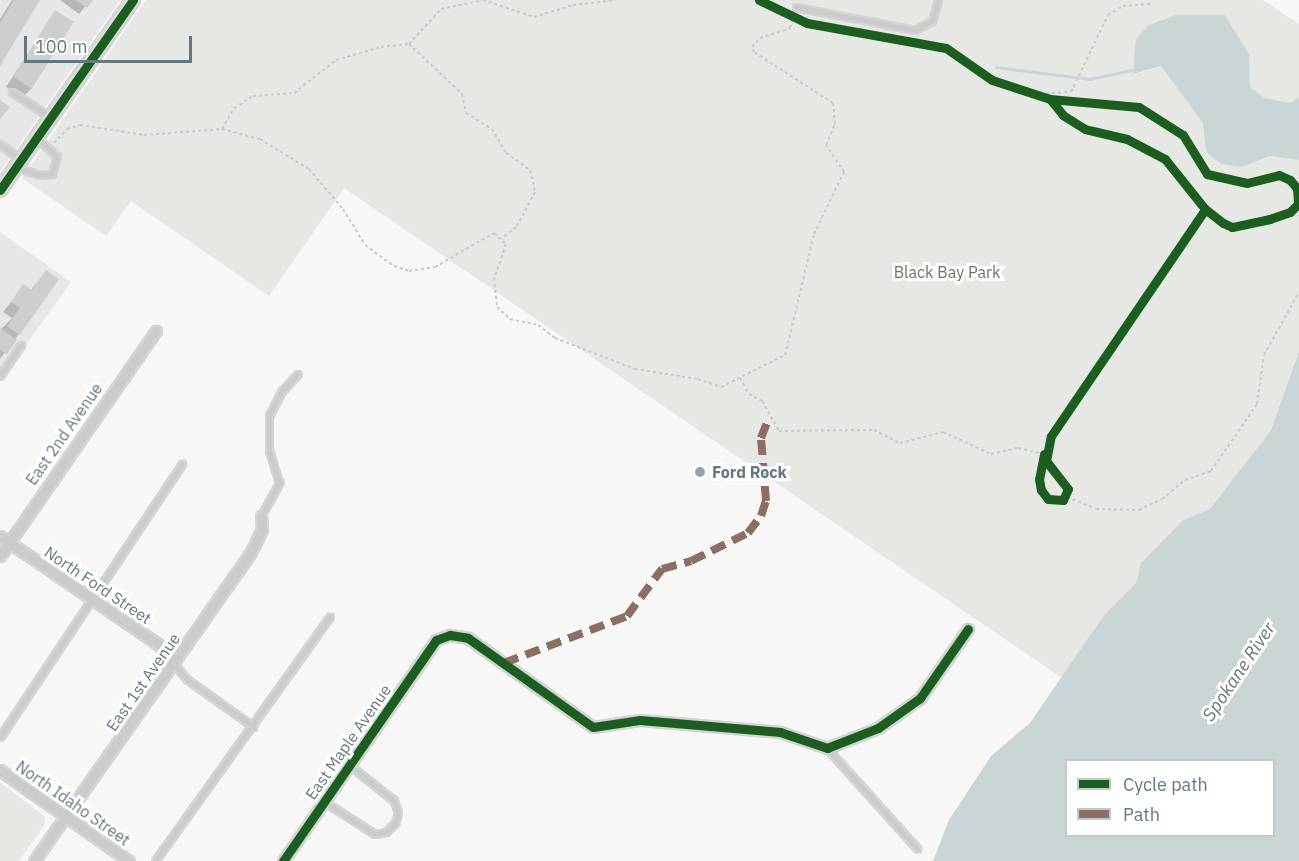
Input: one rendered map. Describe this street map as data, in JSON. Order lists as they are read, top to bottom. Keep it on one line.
{"streets":{"street":["East 2nd Avenue","North Ford Street","East 1st Avenue","East Maple Avenue","North Idaho Street"]},"crossings":[["East 2nd Avenue","North Ford Street"],["North Ford Street","East 1st Avenue"],["East 1st Avenue","North Idaho Street"]],"water":["Spokane River"],"parks":["Black Bay Park"],"places":["Ford Rock"],"legend":["Cycle path","Path"],"scale_bar":"100 m"}
